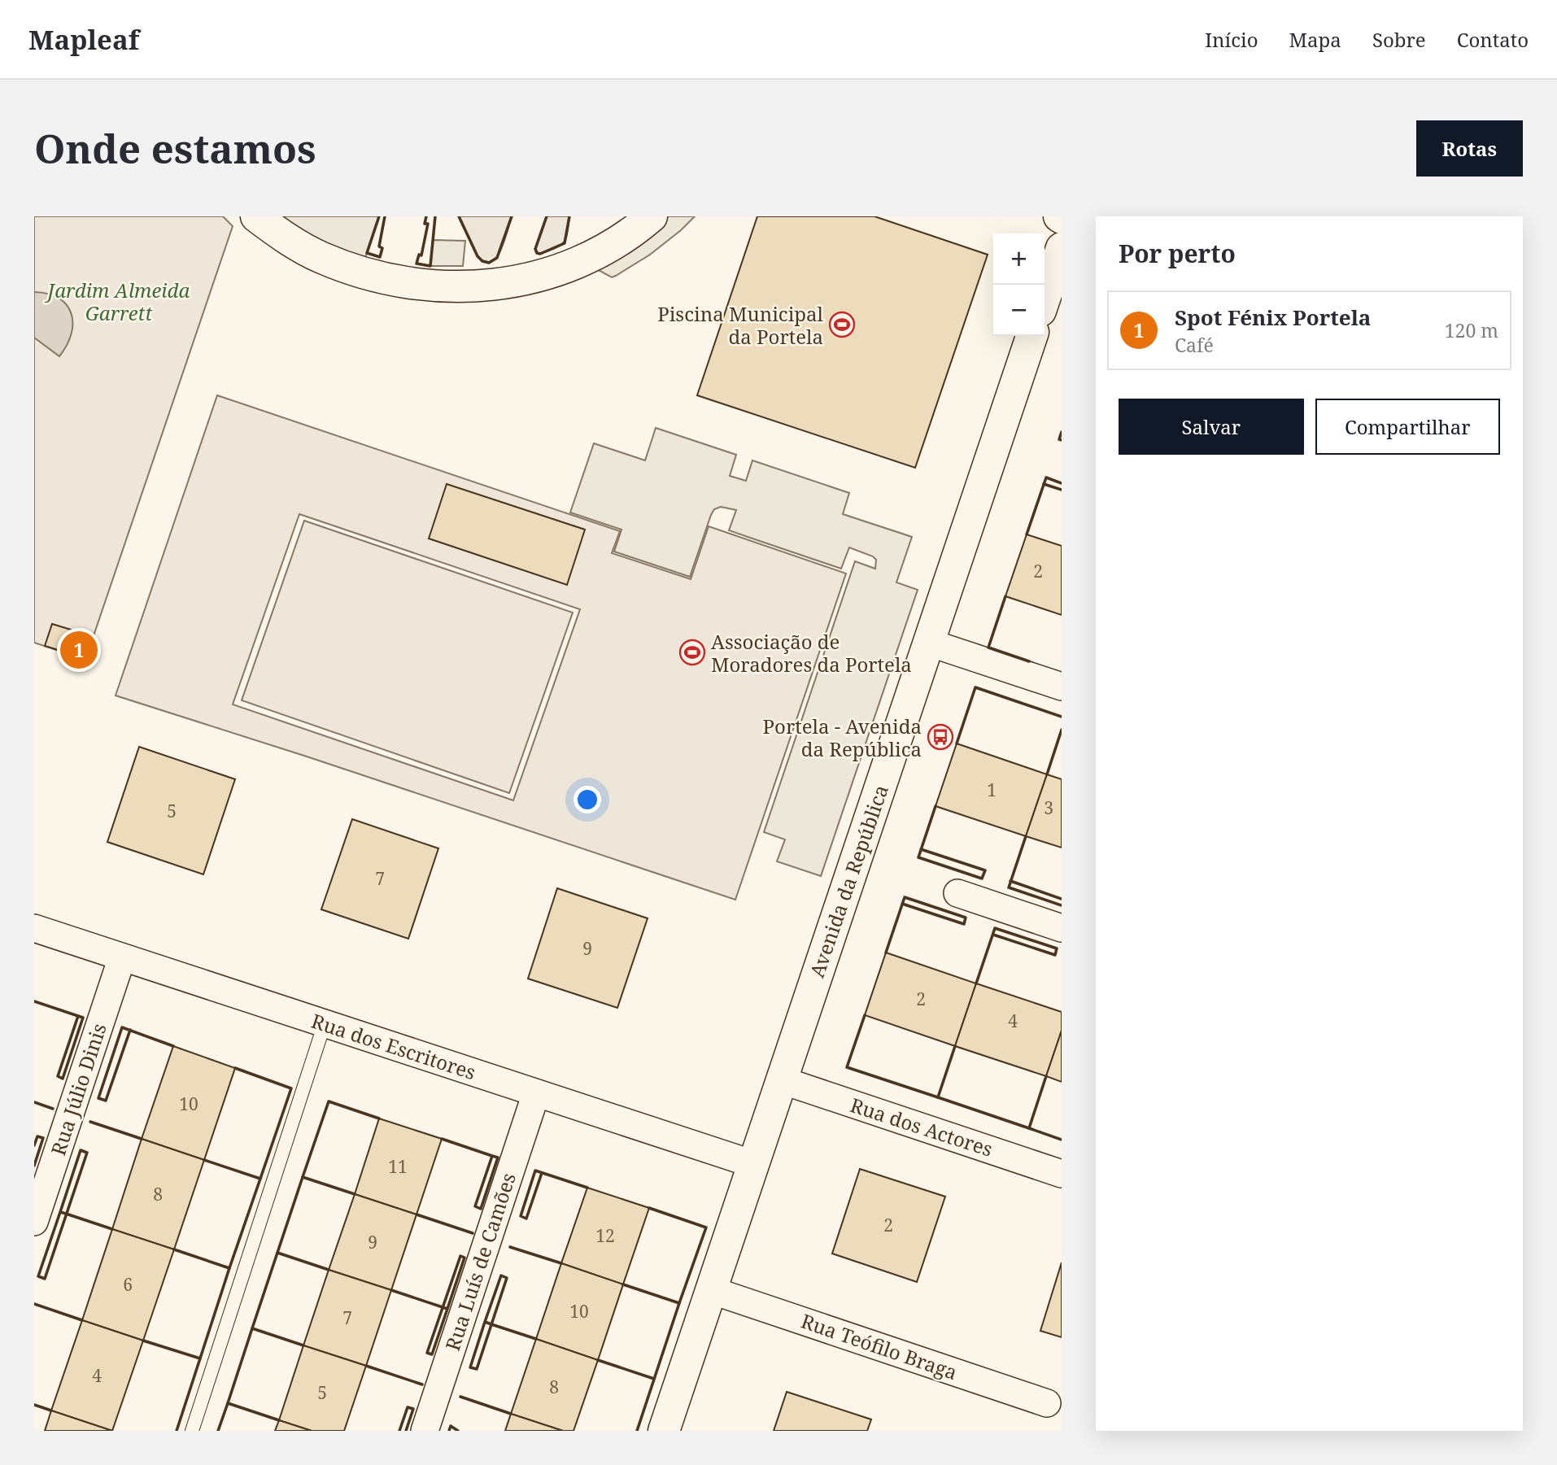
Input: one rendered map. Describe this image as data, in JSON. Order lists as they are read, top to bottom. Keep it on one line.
{"streets":{"street":["Avenida da República","Rua dos Escritores","Rua Júlio Dinis","Rua dos Actores","Rua Luís de Camões","Rua Teófilo Braga"]},"crossings":[["Avenida da República","Rua dos Escritores"],["Avenida da República","Rua dos Actores"],["Avenida da República","Rua Teófilo Braga"],["Rua dos Escritores","Rua Júlio Dinis"],["Rua dos Escritores","Rua Luís de Camões"]],"parks":["Jardim Almeida Garrett"],"places":{"sports":["Piscina Municipal da Portela","Associação de Moradores da Portela"],"bus stop":["Portela - Avenida da República"]},"house_numbers":["2","1","3","5","7","9","2","4","10","11","8","2","12","9","6","10","7","4","8","5"],"page":{"header":"Mapleaf","nav":["Início","Mapa","Sobre","Contato"],"buttons":["Rotas",["Salvar","Compartilhar"]],"title":"Onde estamos","heading":"Por perto","map_buttons":["+","−"],"list":[{"mark":"1","name":"Spot Fénix Portela","note":"Café","value":"120 m"}],"pins":"1"}}
